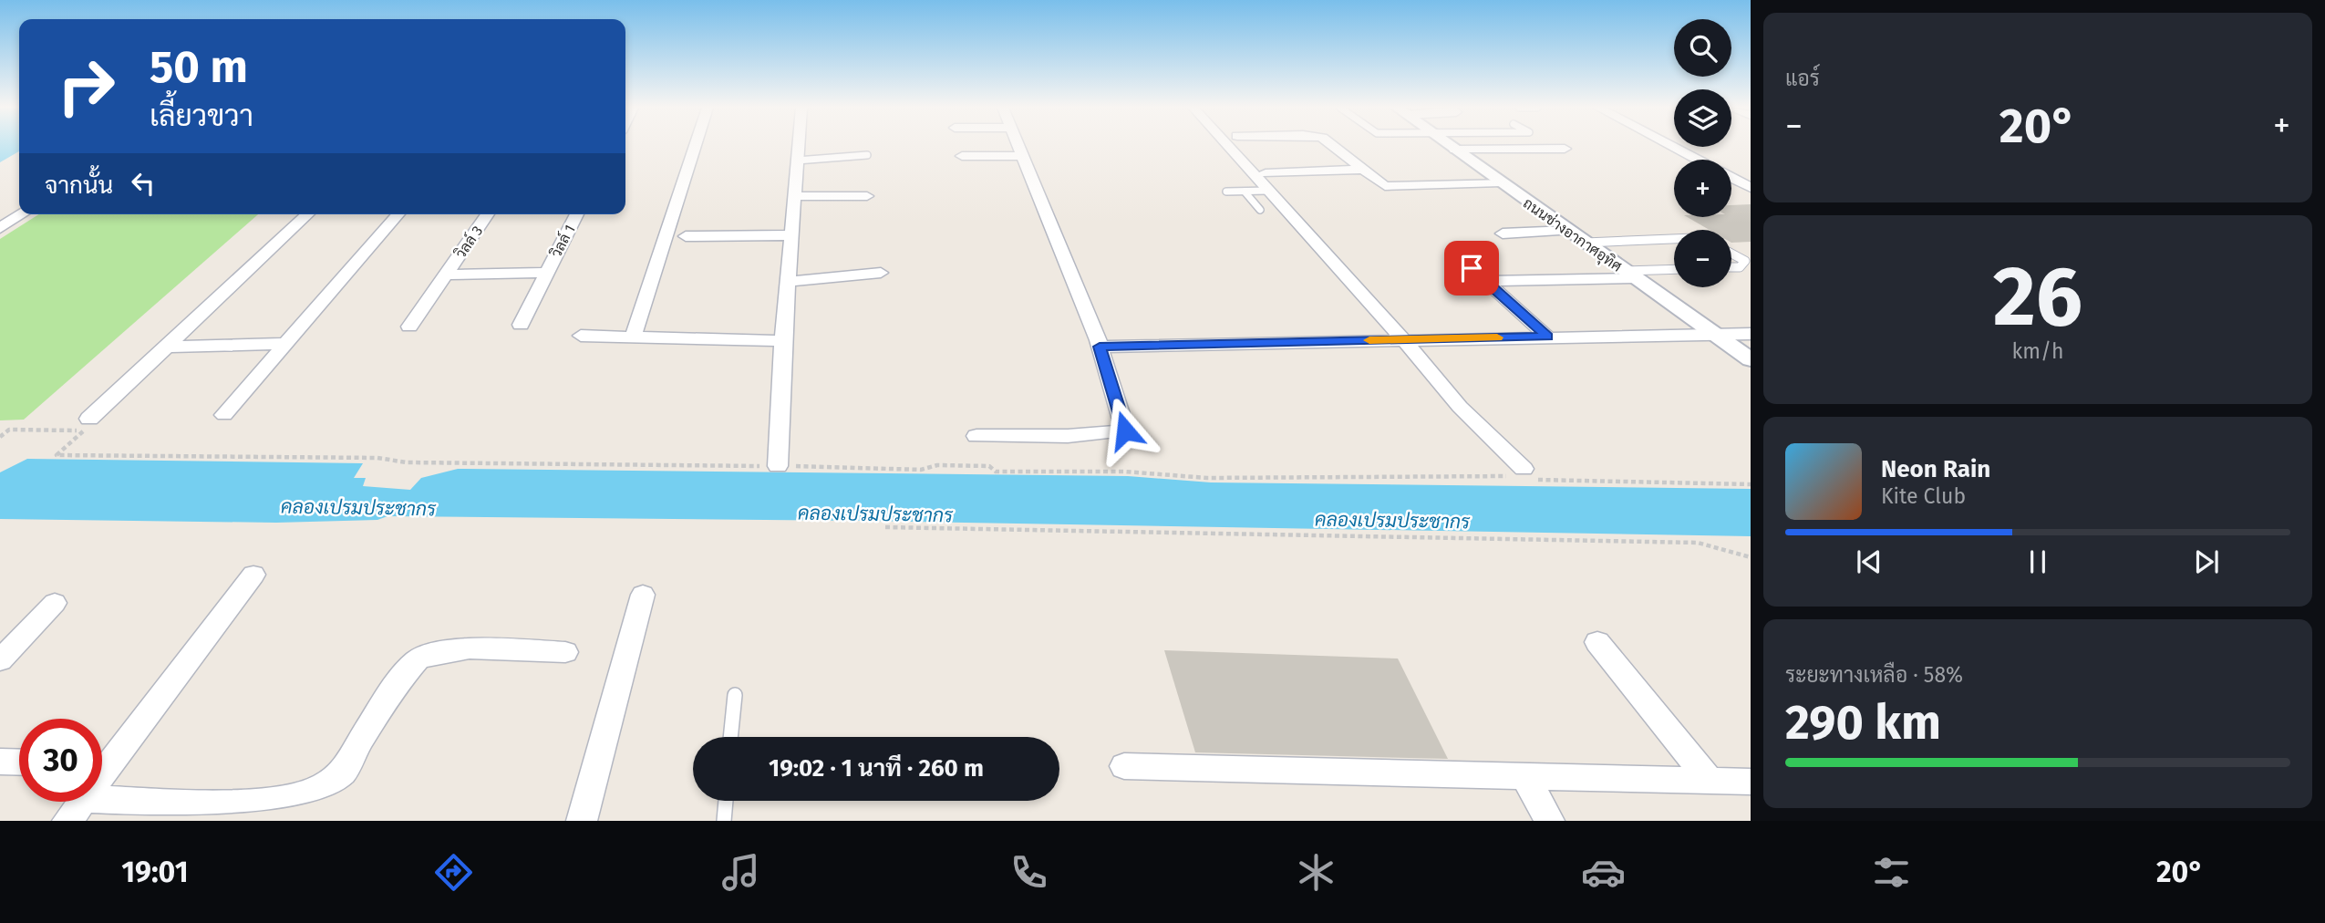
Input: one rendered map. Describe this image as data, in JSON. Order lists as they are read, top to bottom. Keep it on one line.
{"streets":{"street":["ถนนช่างอากาศอุทิศ","วิลล์ 1","วิลล์ 3"]},"water":["คลองเปรมประชากร"],"page":{"tile":["แอร์",["26","km/h"],["ระยะทางเหลือ · 58%","290 km"]],"map_buttons":["+","−"],"turn":["50 m","เลี้ยวขวา"],"heat":["−","20°","+"],"then":"จากนั้น","song":["Neon Rain","Kite Club"],"limit":"30","trip":"19:02 · 1 นาที · 260 m","tabs":["19:01","20°"]}}
